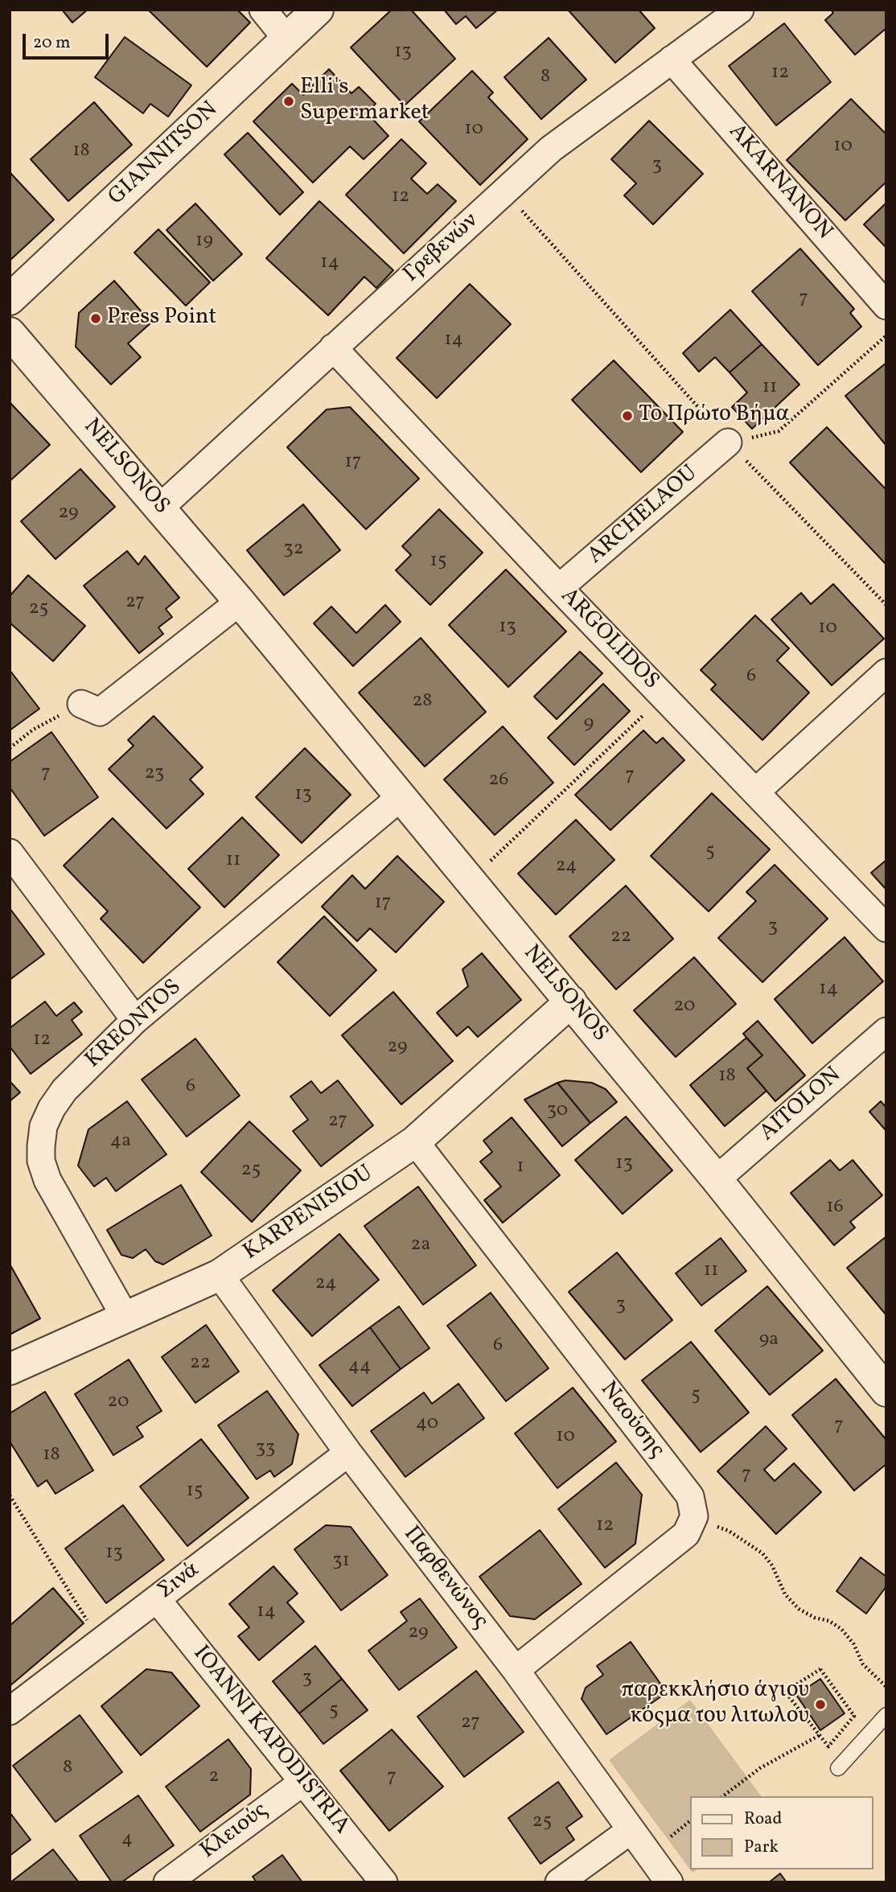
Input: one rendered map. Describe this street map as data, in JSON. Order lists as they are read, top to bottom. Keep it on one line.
{"streets":{"street":["GIANNITSON","AKARNANON","Γρεβενών","NELSONOS","ARCHELAOU","ARGOLIDOS","KREONTOS","AITOLON","KARPENISIOU","Ναούσης","Παρθενώνος","Σινά","IOANNI KAPODISTRIA","Κλειούς"]},"crossings":[["AKARNANON","Γρεβενών"],["Γρεβενών","NELSONOS"],["Γρεβενών","ARGOLIDOS"],["NELSONOS","KREONTOS"],["NELSONOS","AITOLON"],["NELSONOS","KARPENISIOU"],["ARCHELAOU","ARGOLIDOS"],["KREONTOS","KARPENISIOU"],["KARPENISIOU","Ναούσης"],["KARPENISIOU","Παρθενώνος"],["Παρθενώνος","Σινά"],["Σινά","IOANNI KAPODISTRIA"],["IOANNI KAPODISTRIA","Κλειούς"]],"places":["Elli's Supermarket","Press Point","Το Πρώτο Βήμα","παρεκκλήσιο άγιου κόςμα του λιτωλου"],"house_numbers":["13","12","8","10","10","18","3","12","19","14","7","14","11","17","29","32","15","27","25","13","10","6","28","9","7","23","7","26","13","5","11","24","17","3","22","14","20","12","29","18","6","30","27","4a","13","1","25","16","2a","11","24","3","9a","6","22","44","5","20","40","7","10","33","18","7","15","12","13","31","14","29","3","5","27","8","2","7","25","4"],"legend":["Road","Park"],"scale_bar":"20 m"}
